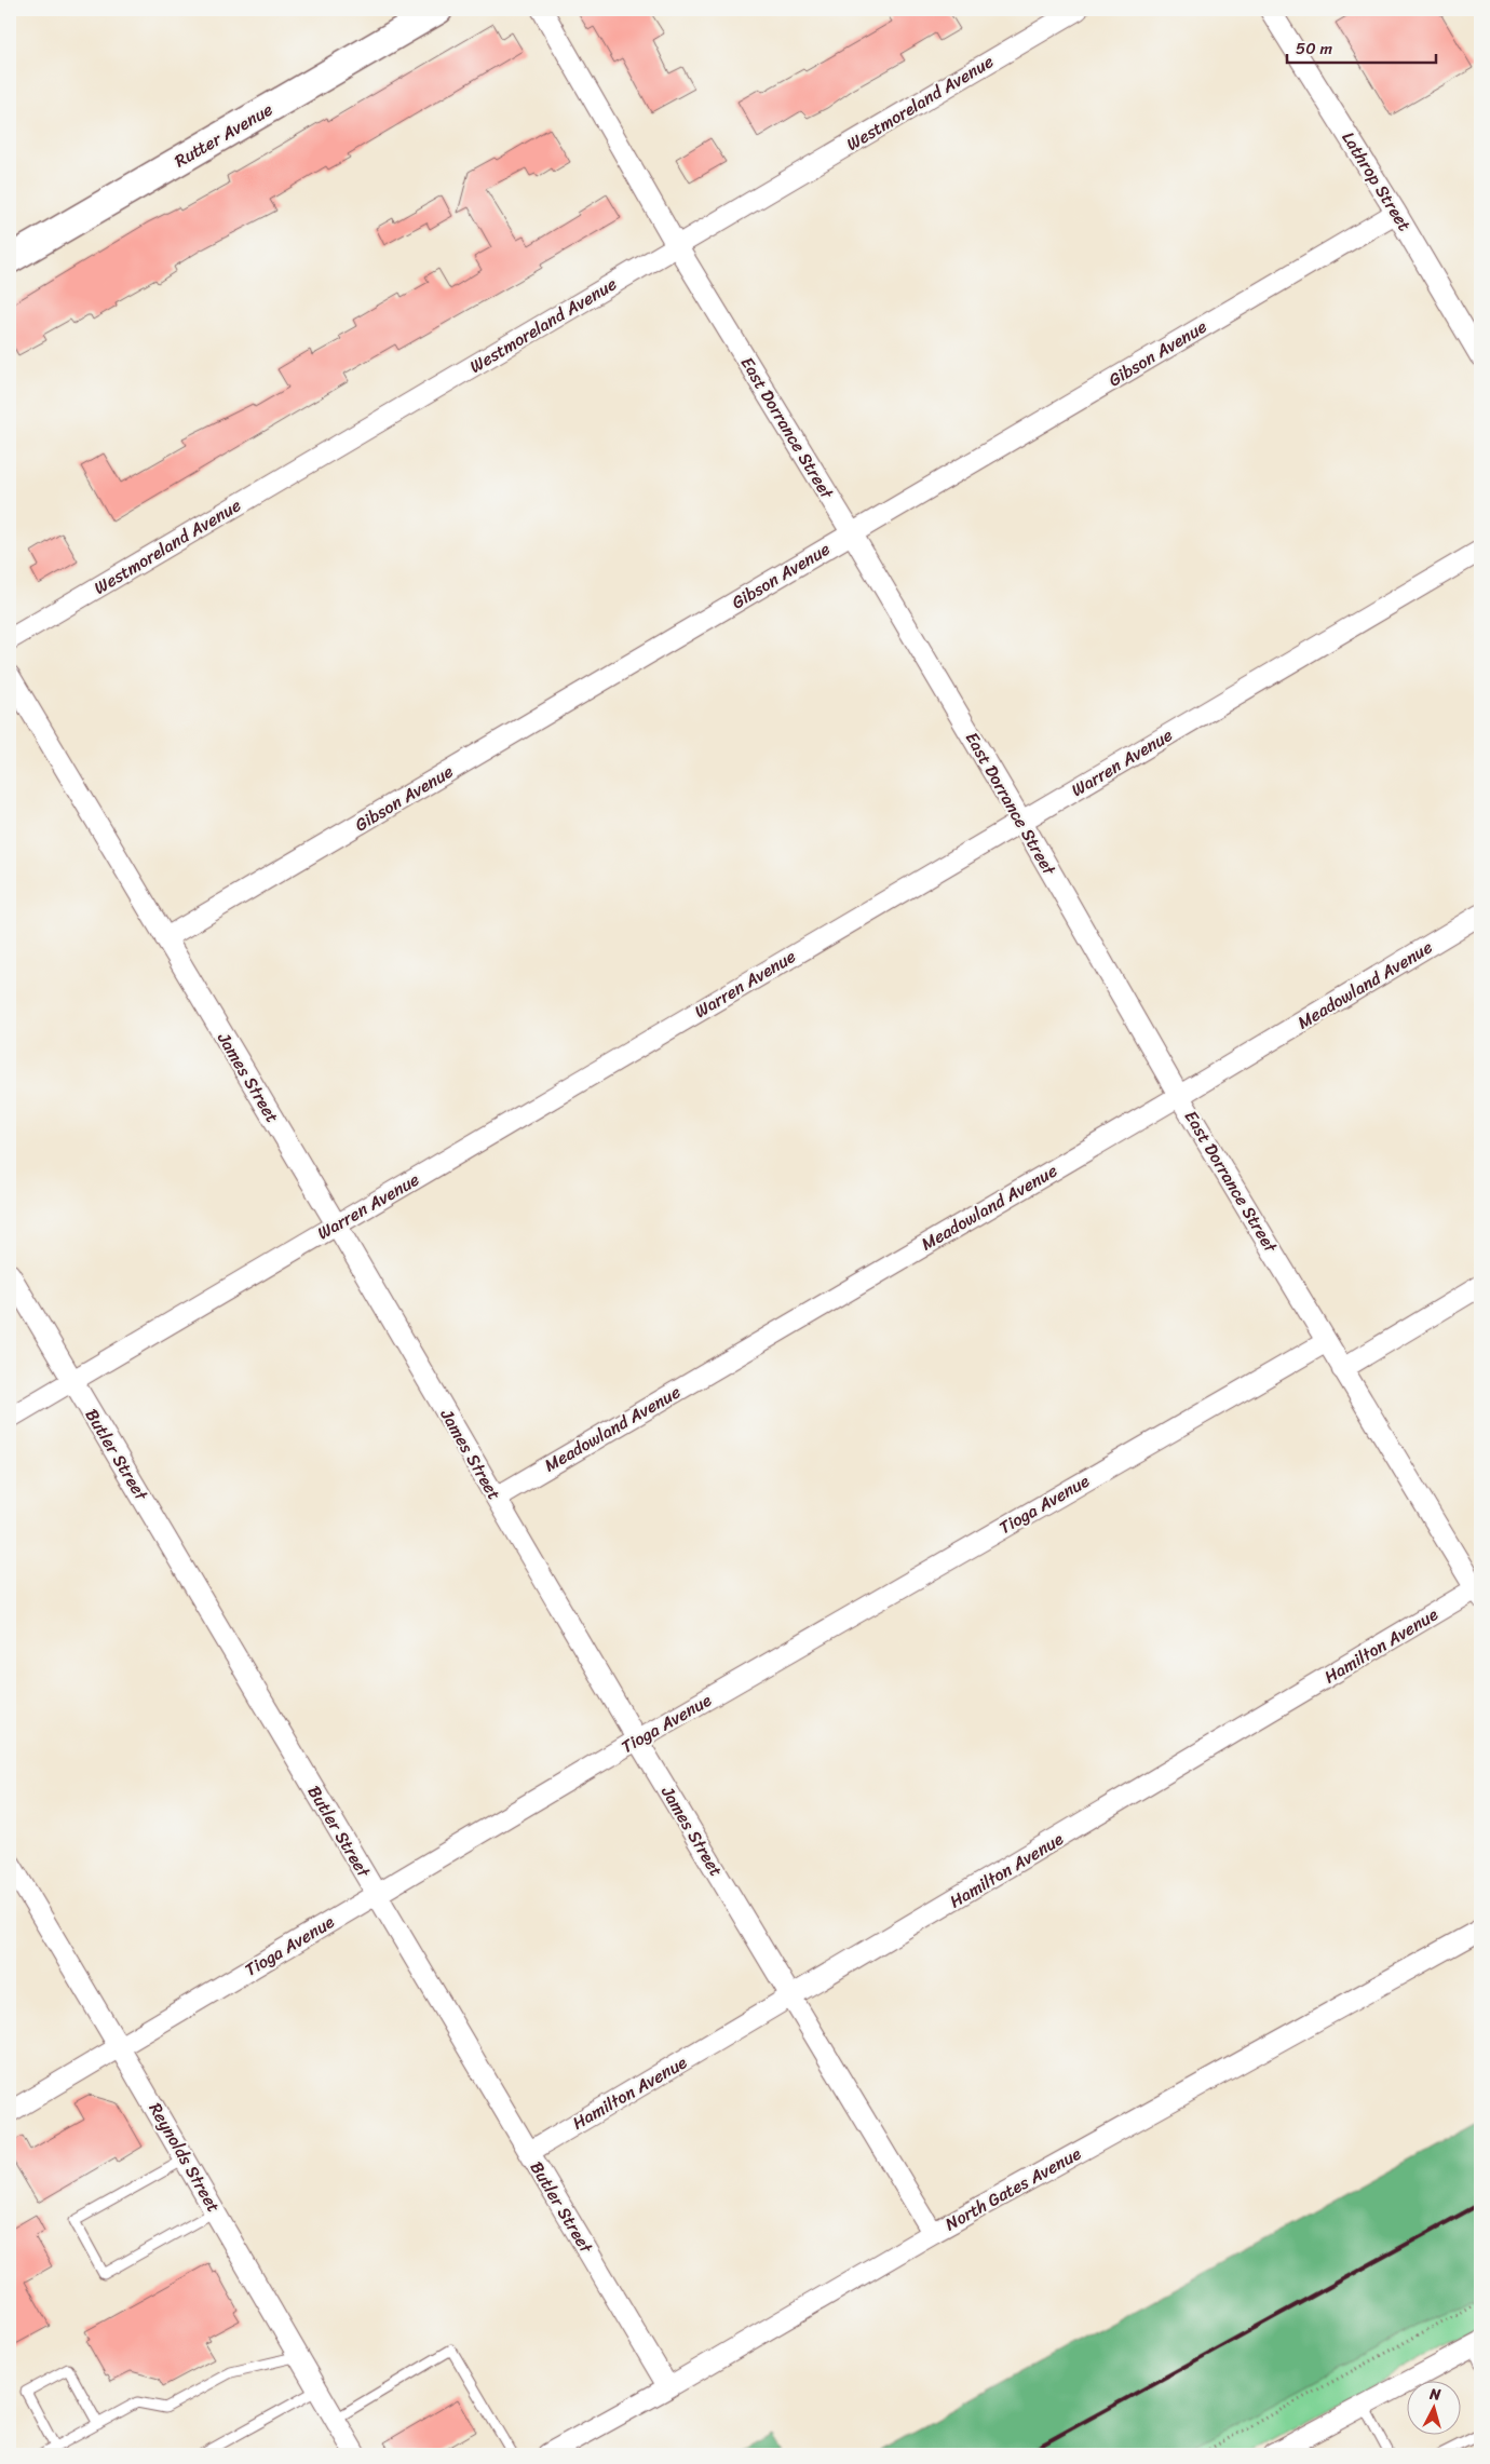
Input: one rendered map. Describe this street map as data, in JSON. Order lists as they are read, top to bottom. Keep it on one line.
{"streets":{"main road":["Rutter Avenue"],"street":["Westmoreland Avenue","Lathrop Street","Gibson Avenue","East Dorrance Street","Warren Avenue","Meadowland Avenue","James Street","Butler Street","Tioga Avenue","Hamilton Avenue","Reynolds Street","North Gates Avenue"]},"crossings":[["Westmoreland Avenue","East Dorrance Street"],["Lathrop Street","Gibson Avenue"],["Gibson Avenue","East Dorrance Street"],["Gibson Avenue","James Street"],["East Dorrance Street","Warren Avenue"],["East Dorrance Street","Meadowland Avenue"],["East Dorrance Street","Tioga Avenue"],["East Dorrance Street","Hamilton Avenue"],["Warren Avenue","James Street"],["Warren Avenue","Butler Street"],["Meadowland Avenue","James Street"],["James Street","Tioga Avenue"],["James Street","Hamilton Avenue"],["James Street","North Gates Avenue"],["Butler Street","Tioga Avenue"],["Butler Street","Hamilton Avenue"],["Butler Street","North Gates Avenue"],["Tioga Avenue","Reynolds Street"]],"scale_bar":"50 m","north":"top"}
